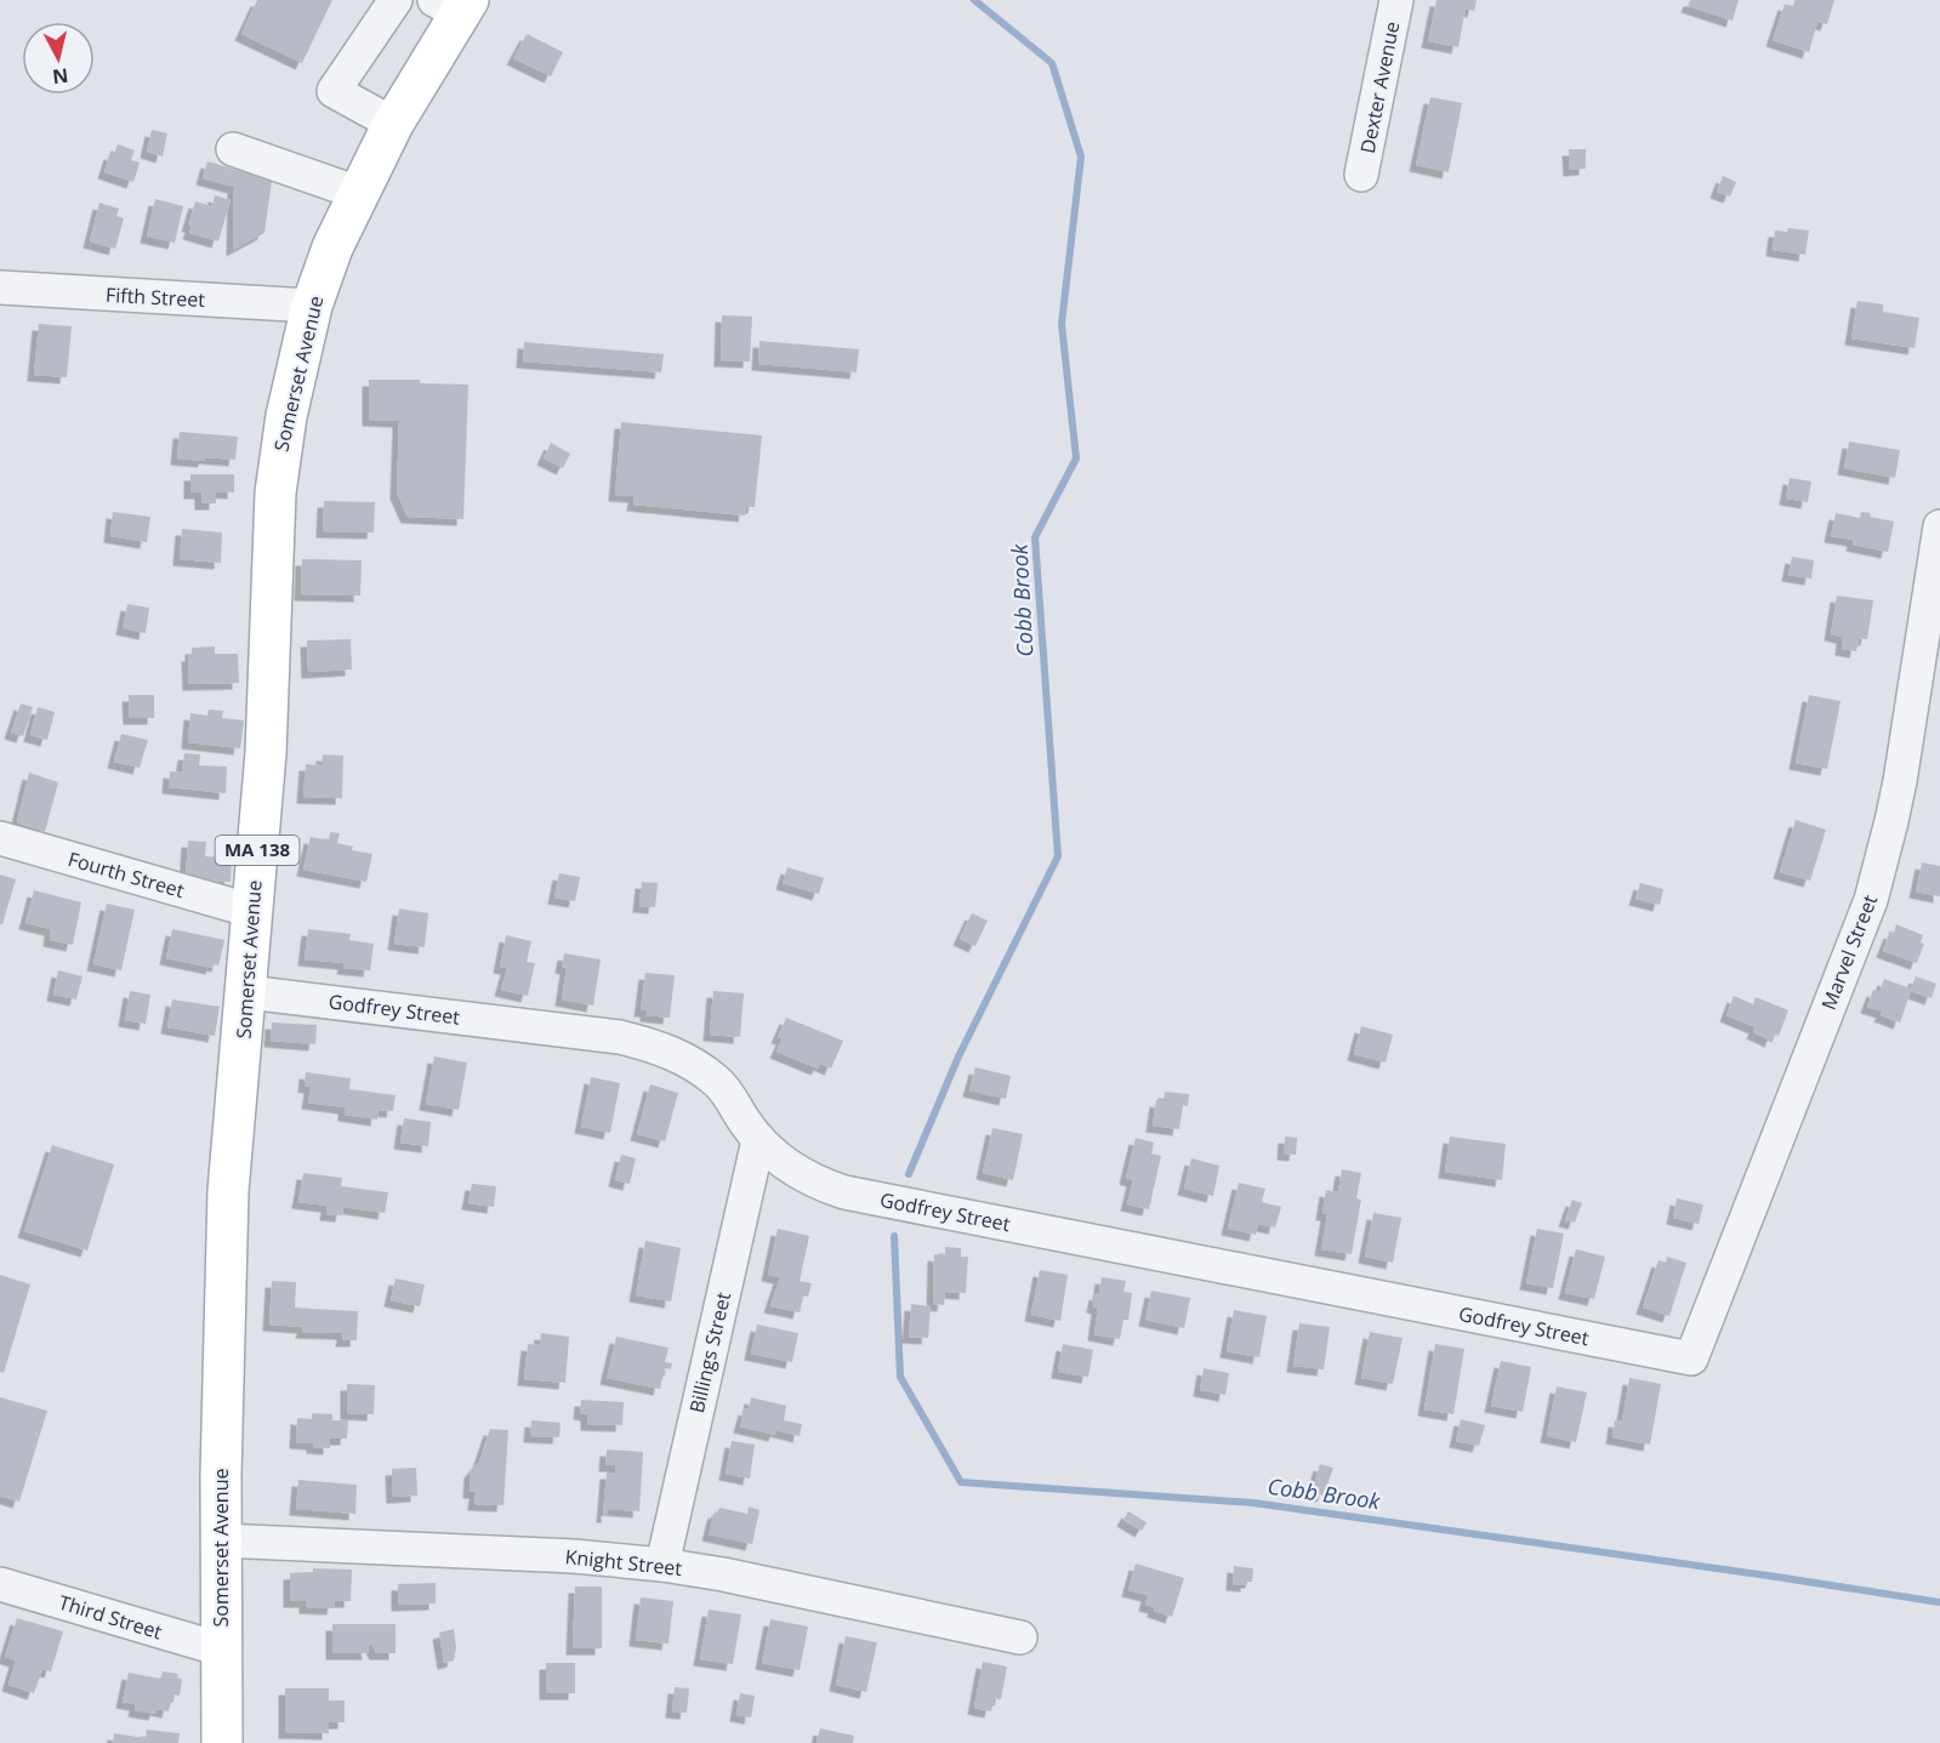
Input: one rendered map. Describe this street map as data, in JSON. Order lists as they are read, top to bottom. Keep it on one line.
{"streets":{"main road":["Somerset Avenue","MA 138"],"street":["Dexter Avenue","Fifth Street","Fourth Street","Marvel Street","Godfrey Street","Billings Street","Knight Street","Third Street"]},"crossings":[["Fifth Street","Somerset Avenue"],["Somerset Avenue","Fourth Street"],["Somerset Avenue","Godfrey Street"],["Somerset Avenue","Knight Street"],["Somerset Avenue","Third Street"],["Marvel Street","Godfrey Street"],["Godfrey Street","Billings Street"],["Billings Street","Knight Street"]],"water":["Cobb Brook"],"north":"bottom"}
